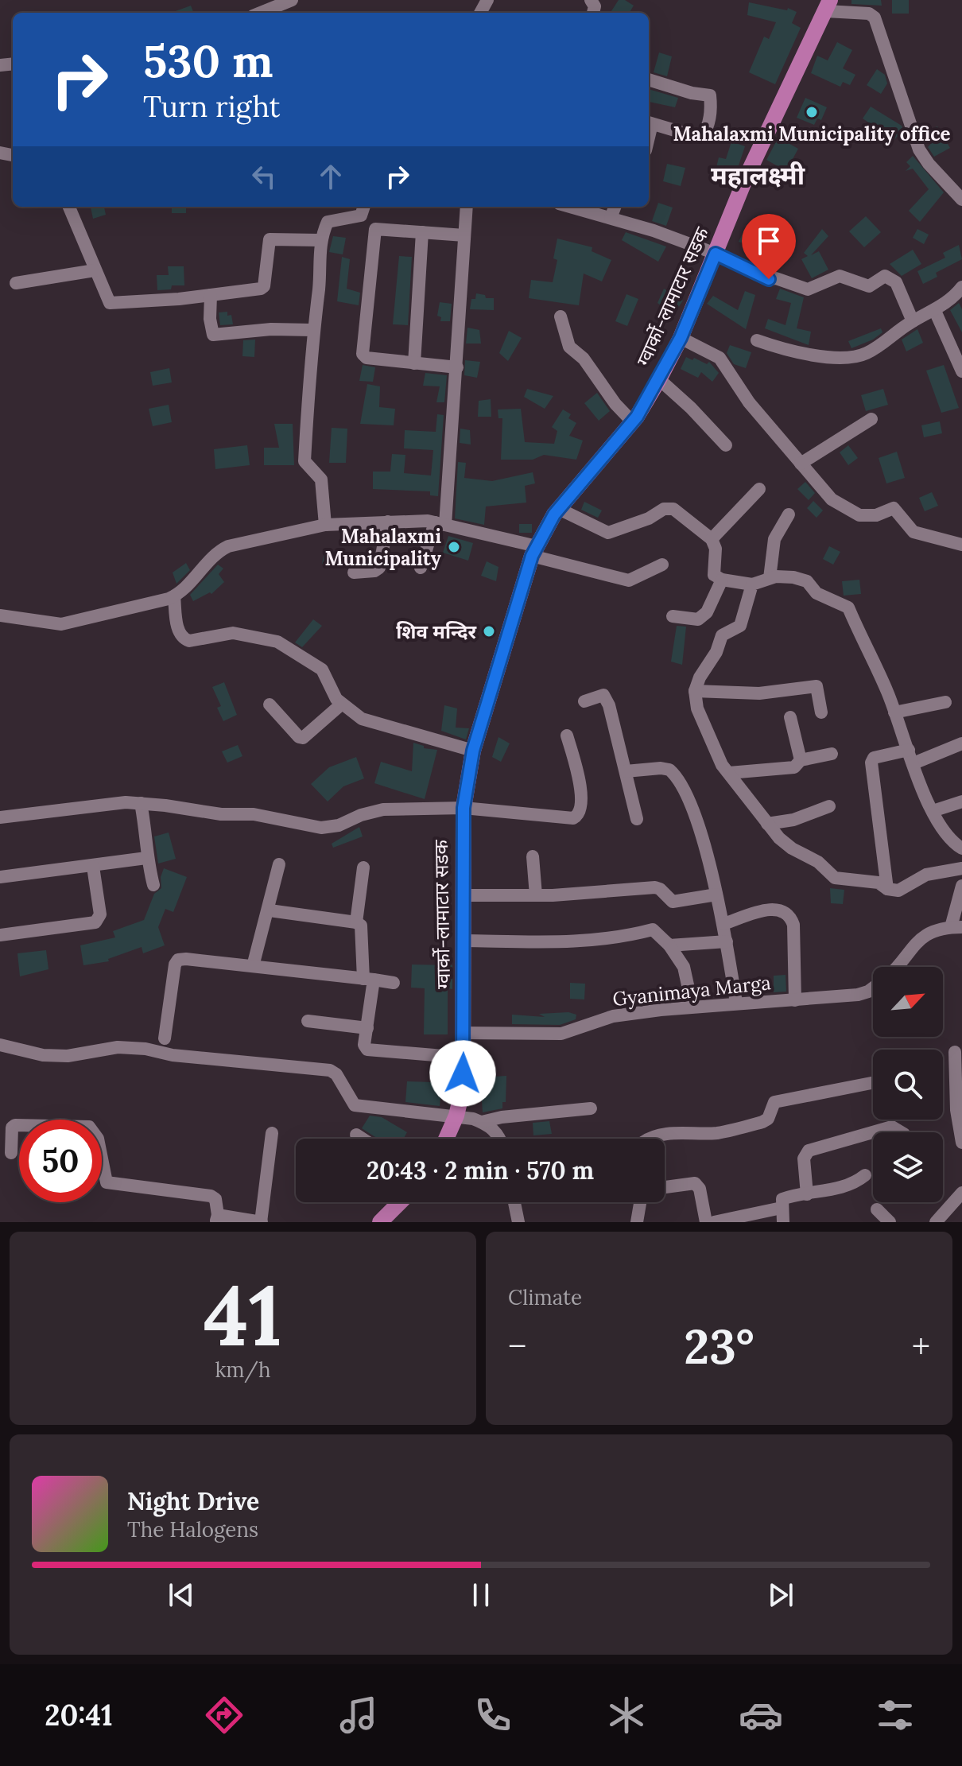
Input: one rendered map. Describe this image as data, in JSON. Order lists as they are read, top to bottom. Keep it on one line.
{"streets":{"main road":["ग्वार्को-लामाटार सडक"],"street":["Gyanimaya Marga"]},"crossings":[["ग्वार्को-लामाटार सडक","Gyanimaya Marga"]],"districts":["महालक्ष्मी"],"places":["Mahalaxmi Municipality office","Mahalaxmi Municipality","शिव मन्दिर"],"north":"top right","page":{"turn":["530 m","Turn right"],"limit":"50","trip":"20:43 · 2 min · 570 m","tile":[["41","km/h"],"Climate"],"heat":["−","23°","+"],"song":["Night Drive","The Halogens"],"tabs":"20:41"}}
